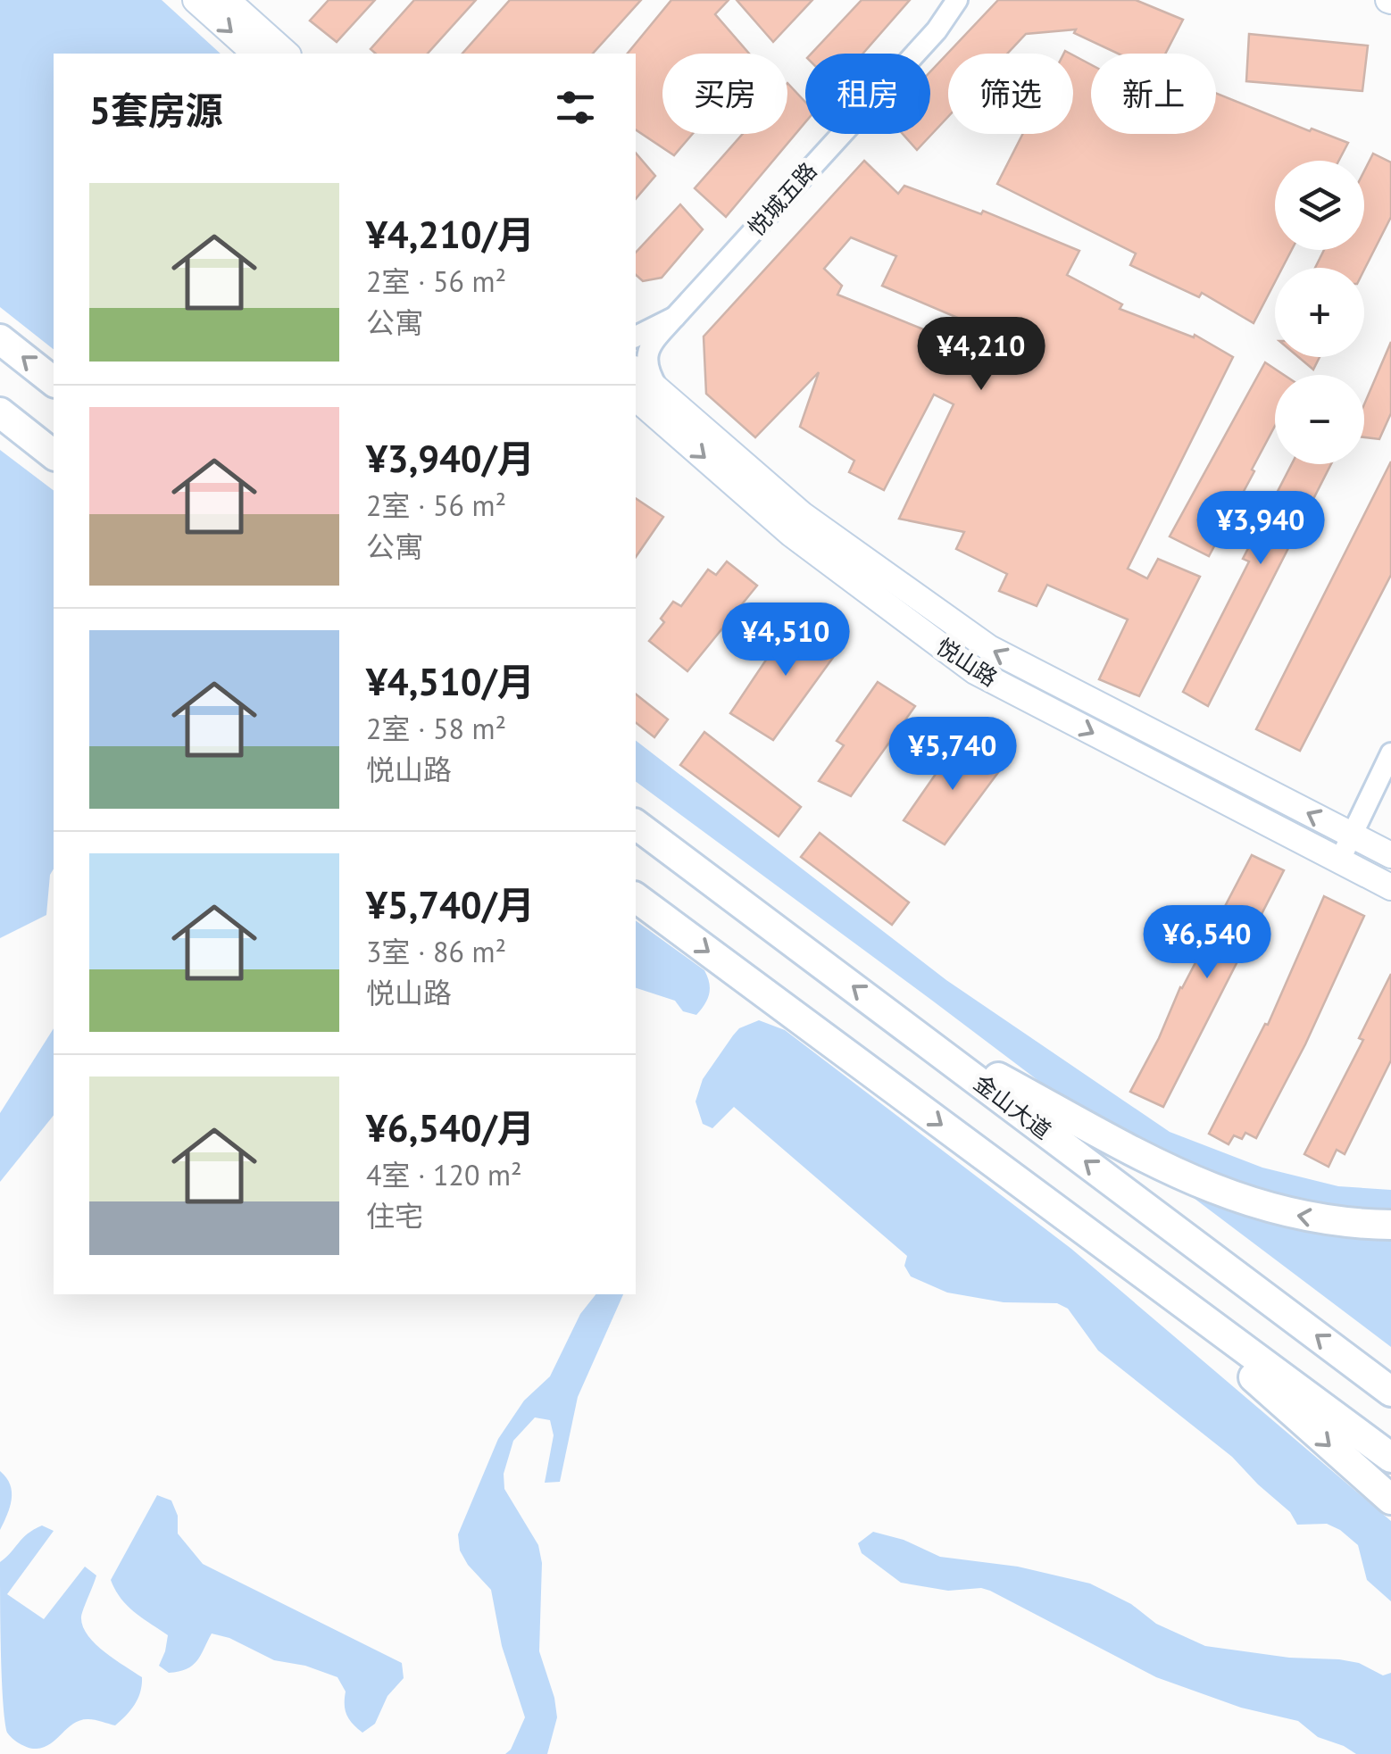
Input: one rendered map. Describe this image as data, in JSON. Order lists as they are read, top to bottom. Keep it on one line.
{"streets":{"highway":["金山大道"],"main road":["悦山路"],"street":["悦城五路"]},"crossings":[["悦城五路","悦山路"]],"page":{"chip":["买房","租房","筛选","新上"],"heading":"5套房源","map_buttons":["+","−"],"list":[{"name":"¥4,210/月","note":"2室 · 56 m² · 公寓"},{"name":"¥3,940/月","note":"2室 · 56 m² · 公寓"},{"name":"¥4,510/月","note":"2室 · 58 m² · 悦山路"},{"name":"¥5,740/月","note":"3室 · 86 m² · 悦山路"},{"name":"¥6,540/月","note":"4室 · 120 m² · 住宅"}],"price":["¥4,210","¥3,940","¥4,510","¥5,740","¥6,540"]}}
